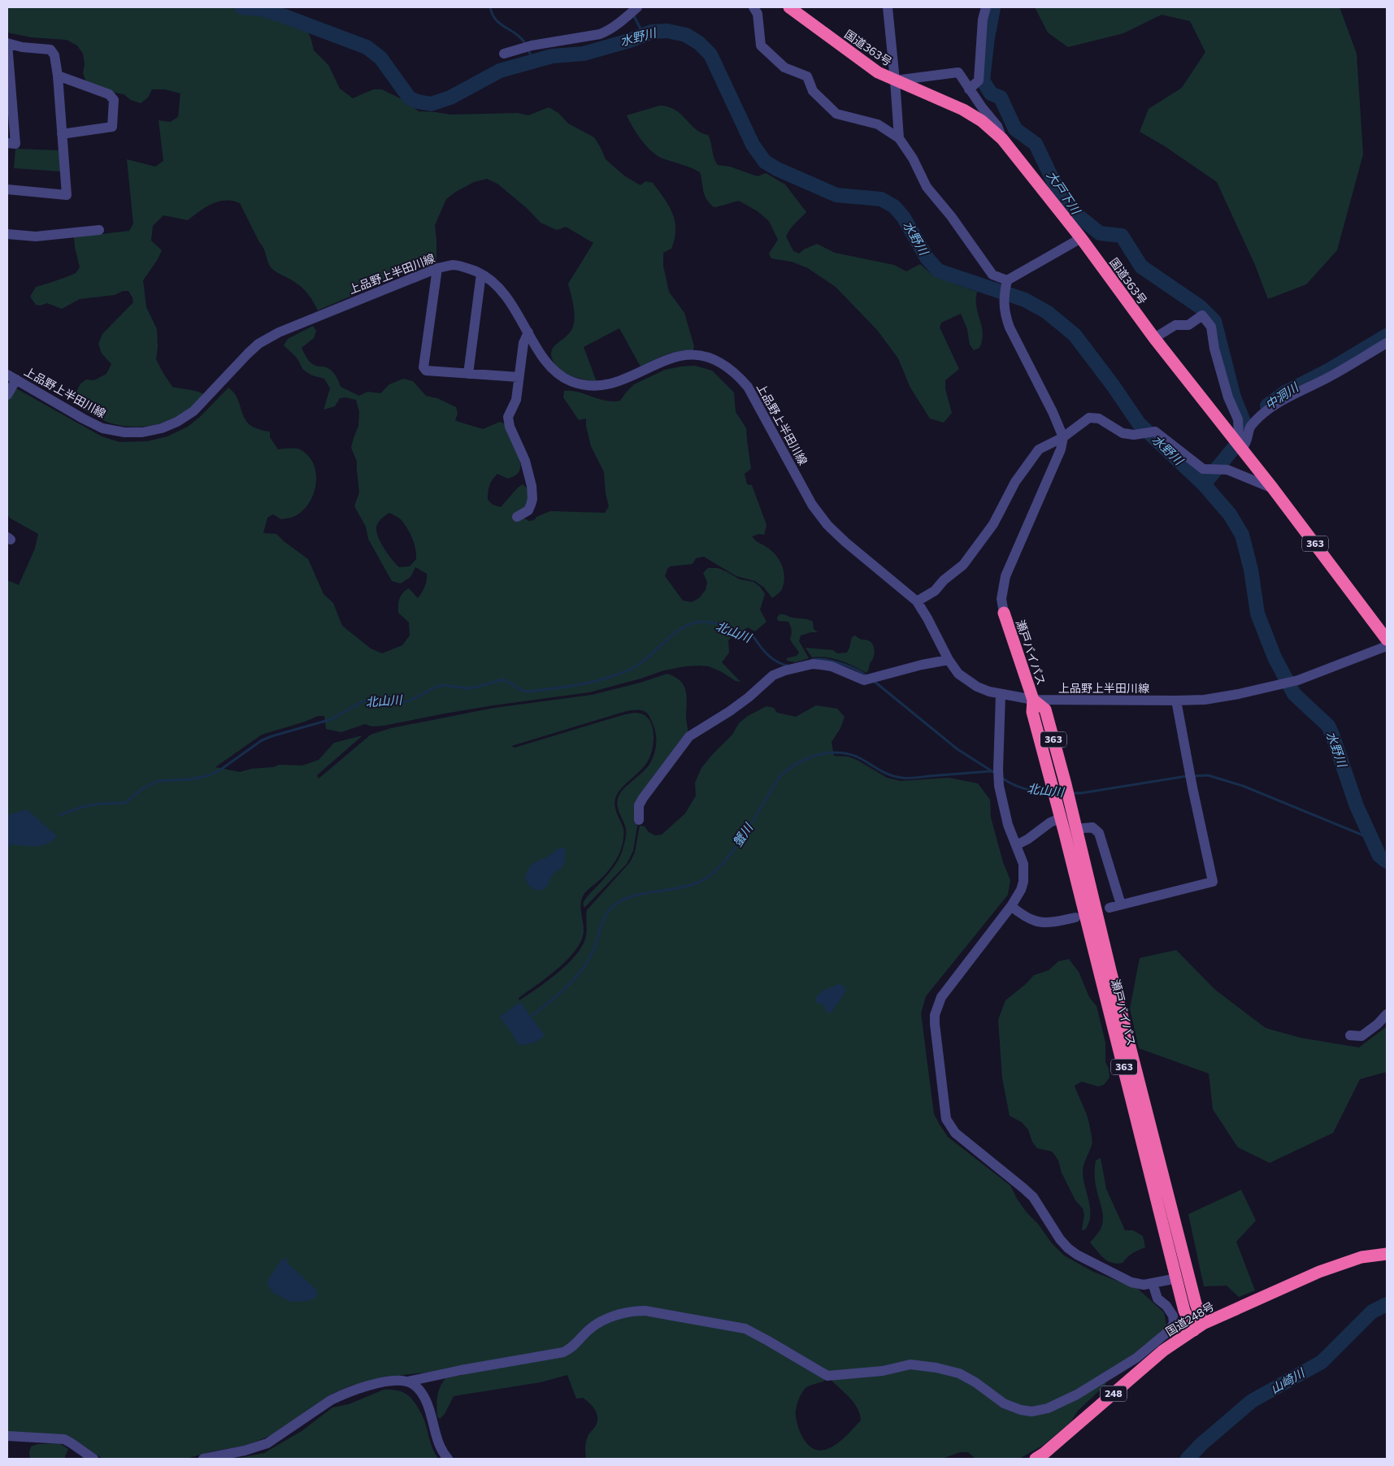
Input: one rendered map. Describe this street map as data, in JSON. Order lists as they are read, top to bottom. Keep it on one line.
{"streets":{"highway":["国道363号","363","瀬戸バイパス","国道248号","248"],"street":["上品野上半田川線"]},"crossings":[["上品野上半田川線","瀬戸バイパス"],["瀬戸バイパス","国道248号"]],"water":["水野川","大戸下川","中洞川","北山川","蟹川","山崎川"]}
